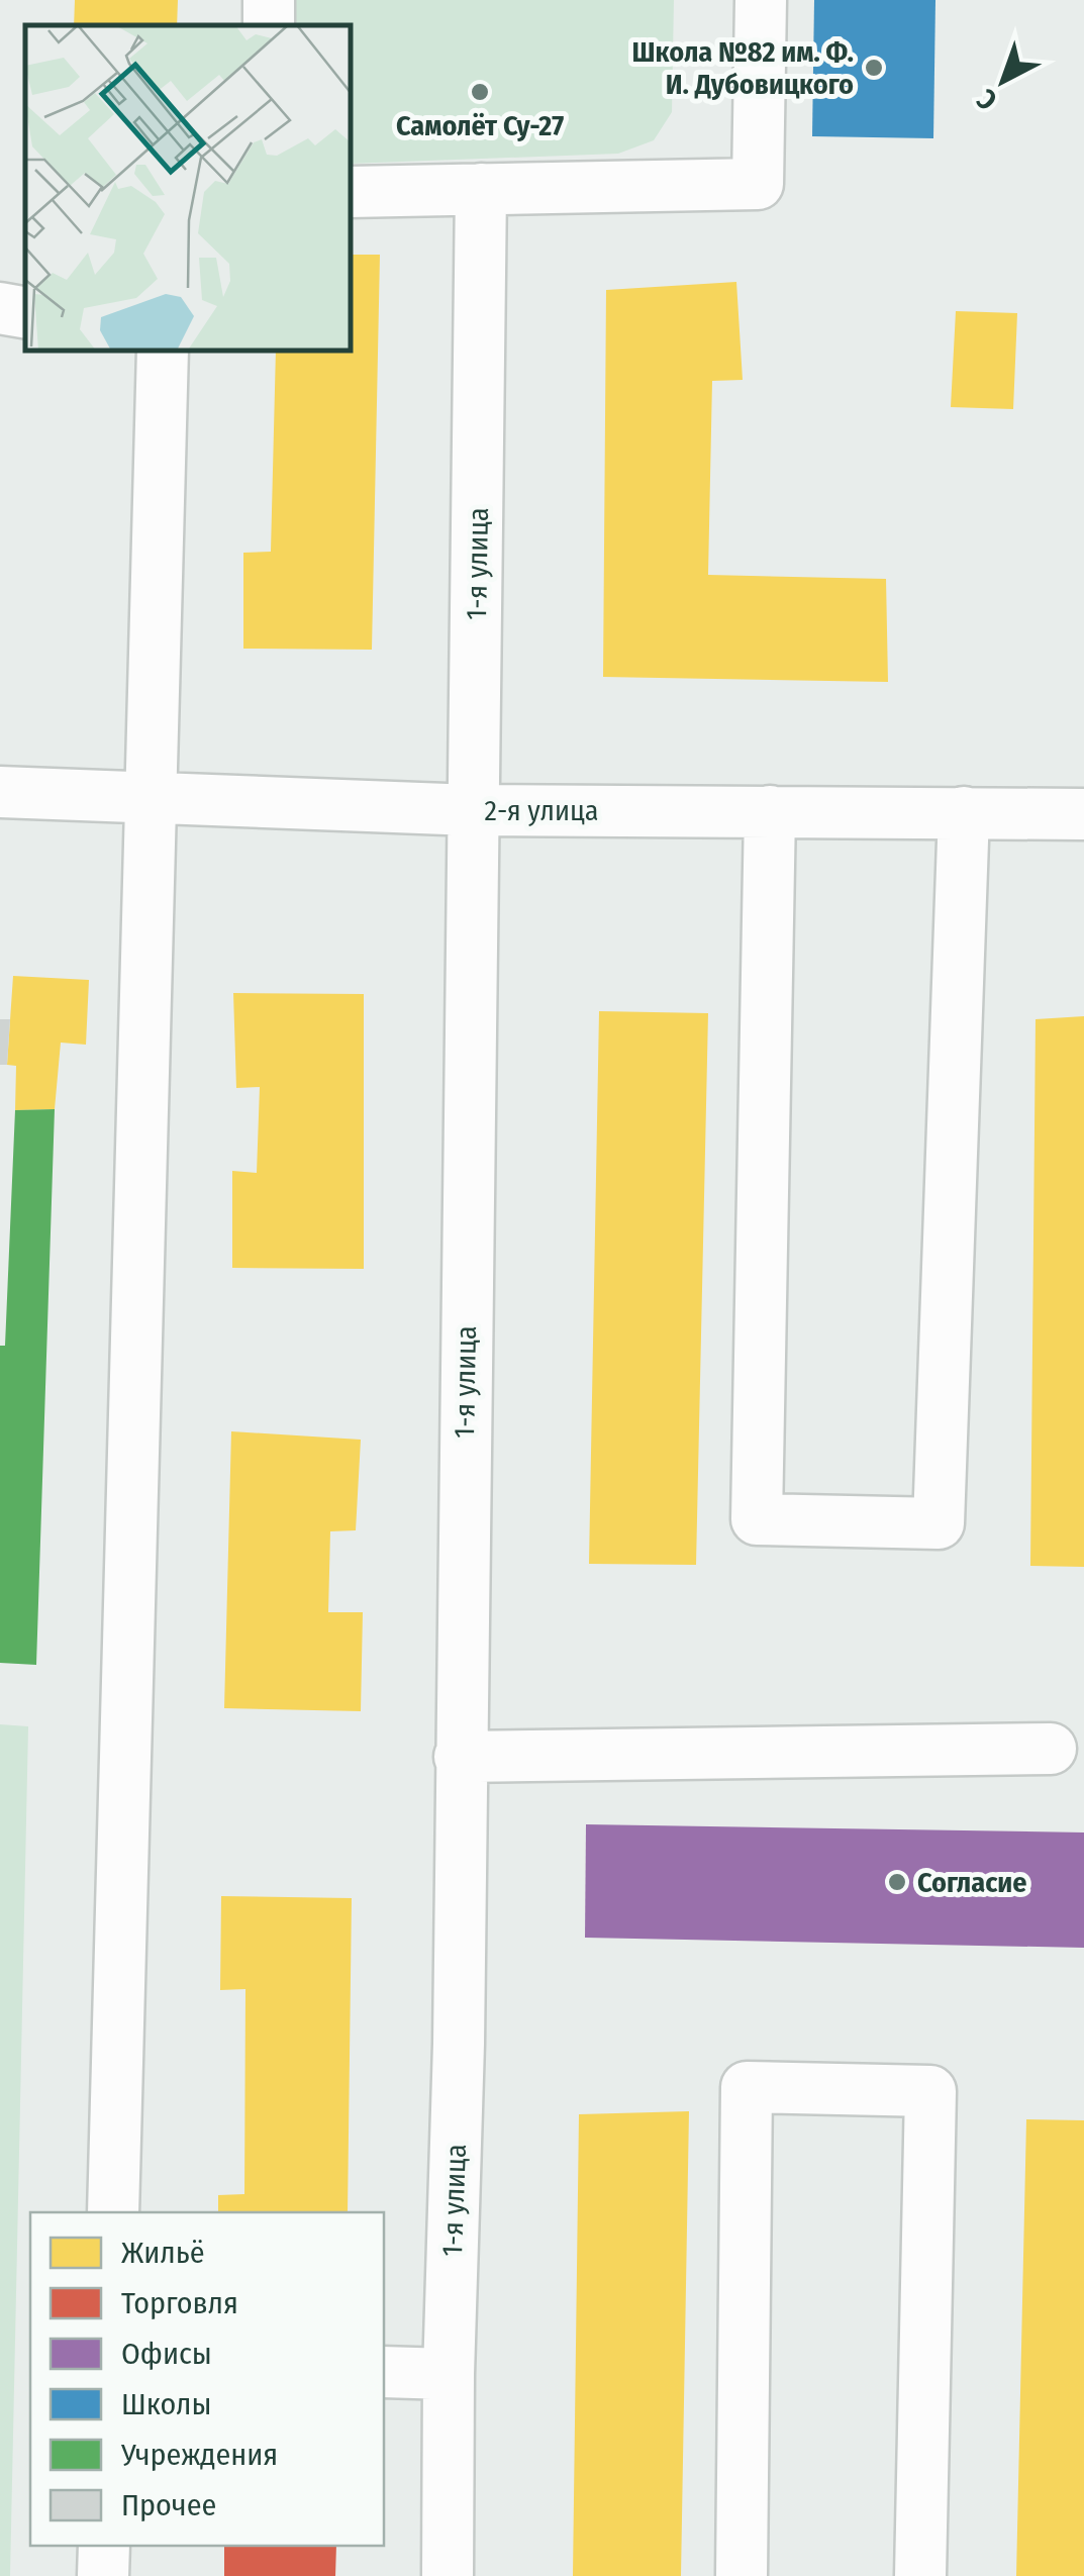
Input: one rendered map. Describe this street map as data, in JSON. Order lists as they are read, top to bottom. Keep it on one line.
{"streets":{"street":["1-я улица","2-я улица"]},"crossings":[["1-я улица","2-я улица"]],"places":["Школа №82 им. Ф. И. Дубовицкого","Самолёт Су-27","Согласие"],"legend":["Жильё","Торговля","Офисы","Школы","Учреждения","Прочее"],"north":"bottom left"}
